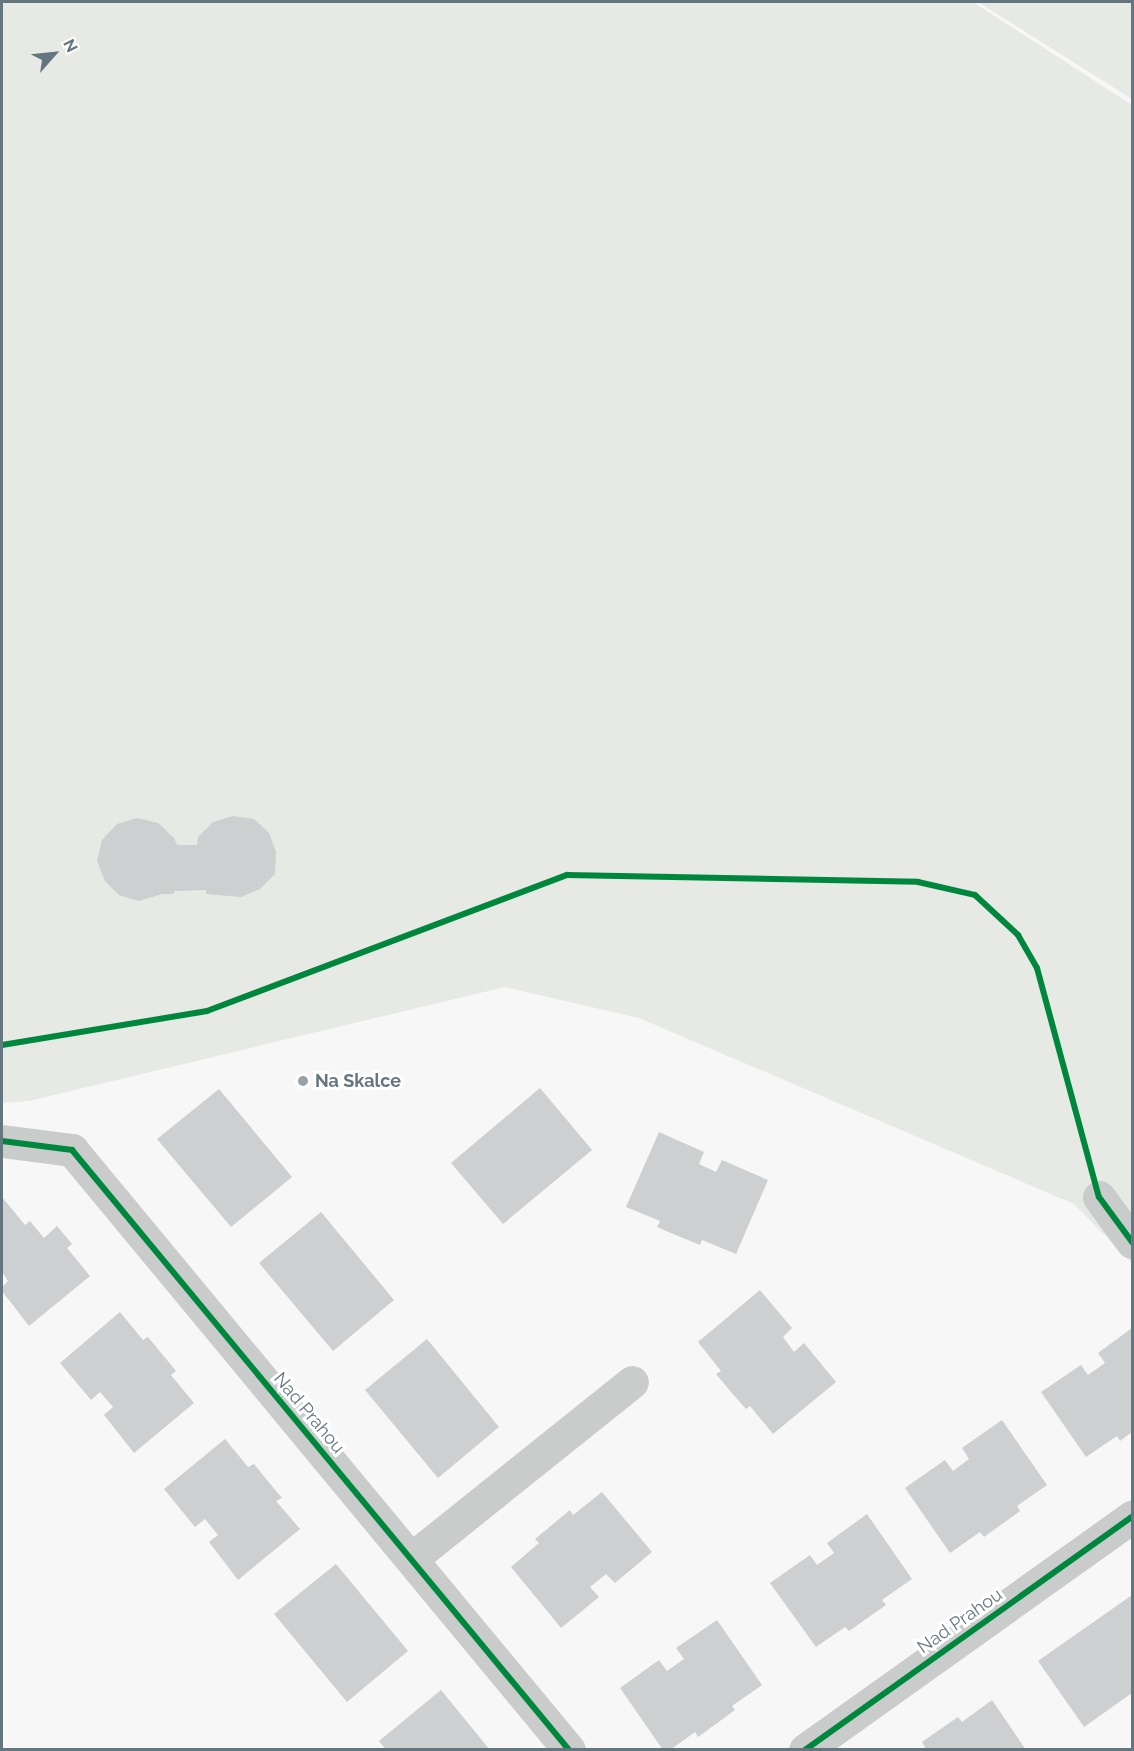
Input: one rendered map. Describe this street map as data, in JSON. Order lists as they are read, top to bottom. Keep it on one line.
{"streets":{"street":["Nad Prahou"]},"places":["Na Skalce"],"north":"top right"}
